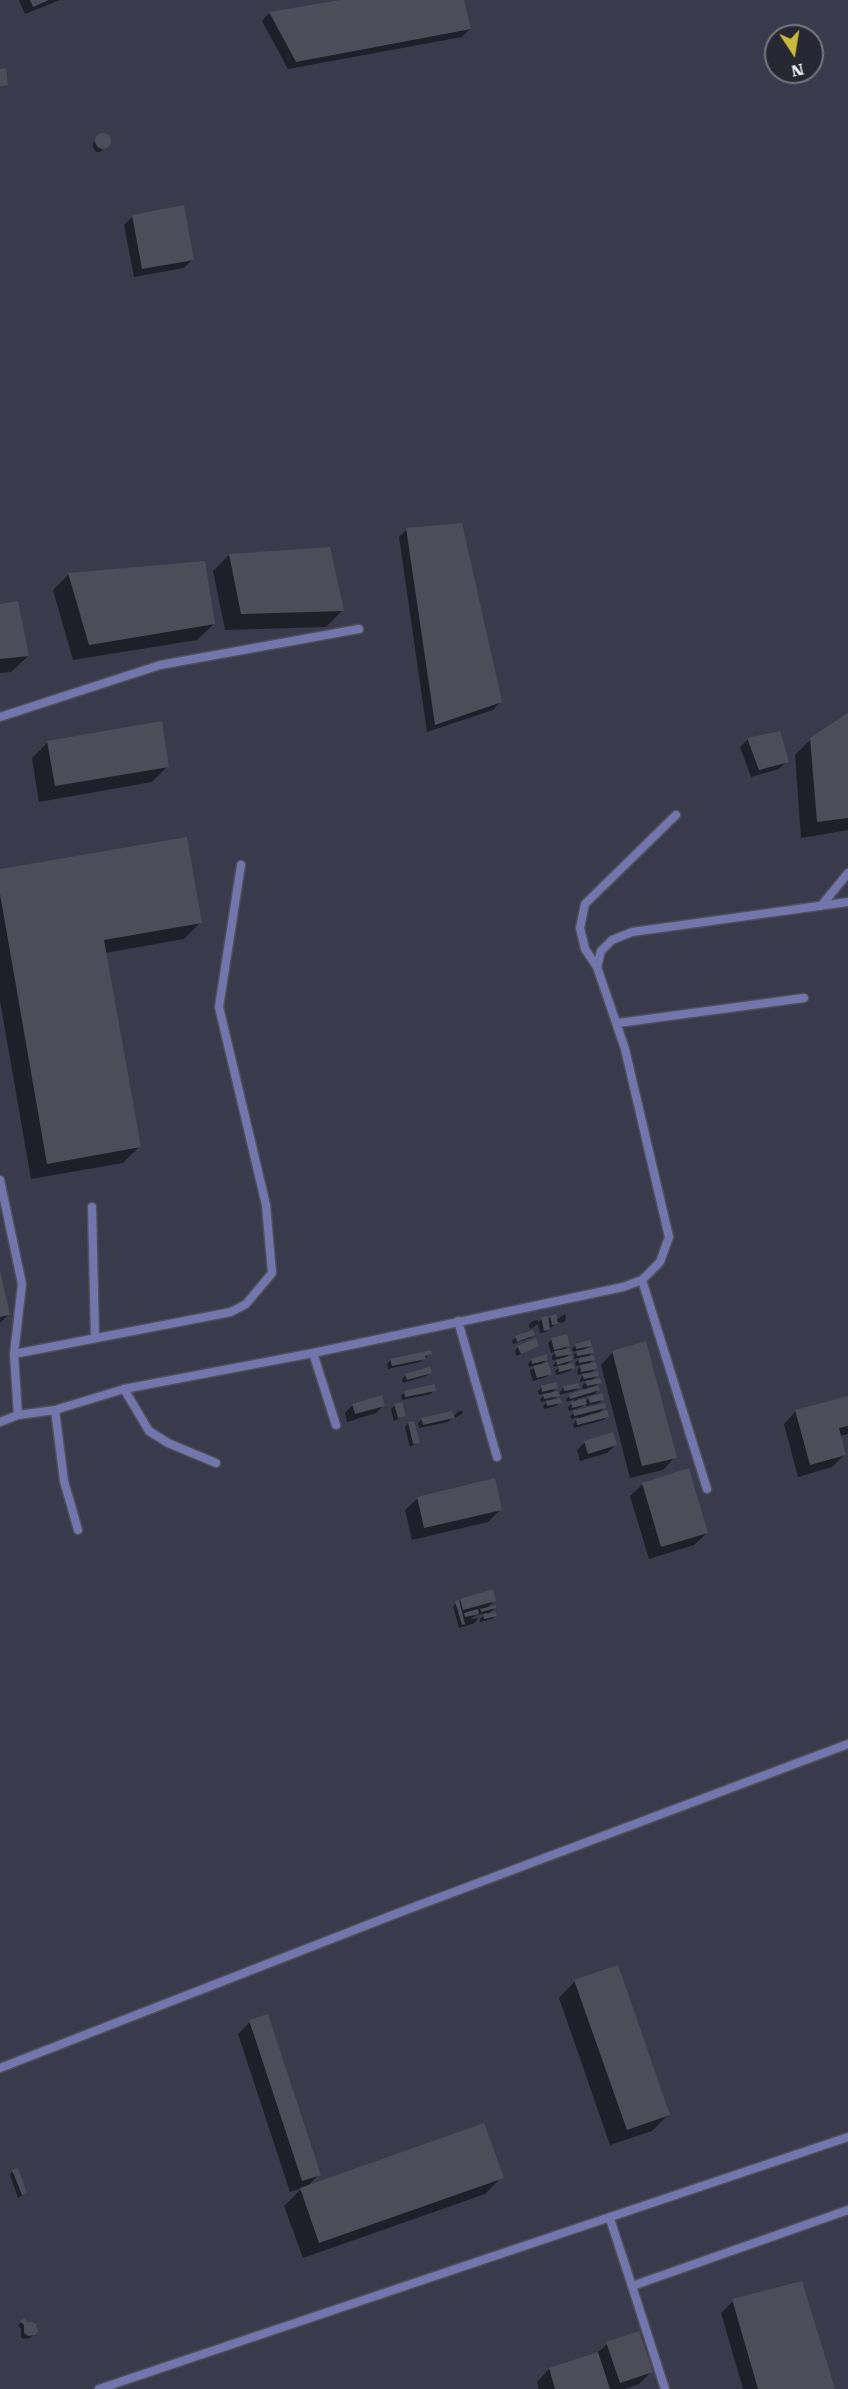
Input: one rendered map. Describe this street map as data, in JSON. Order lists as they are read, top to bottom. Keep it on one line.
{"north":"bottom"}
